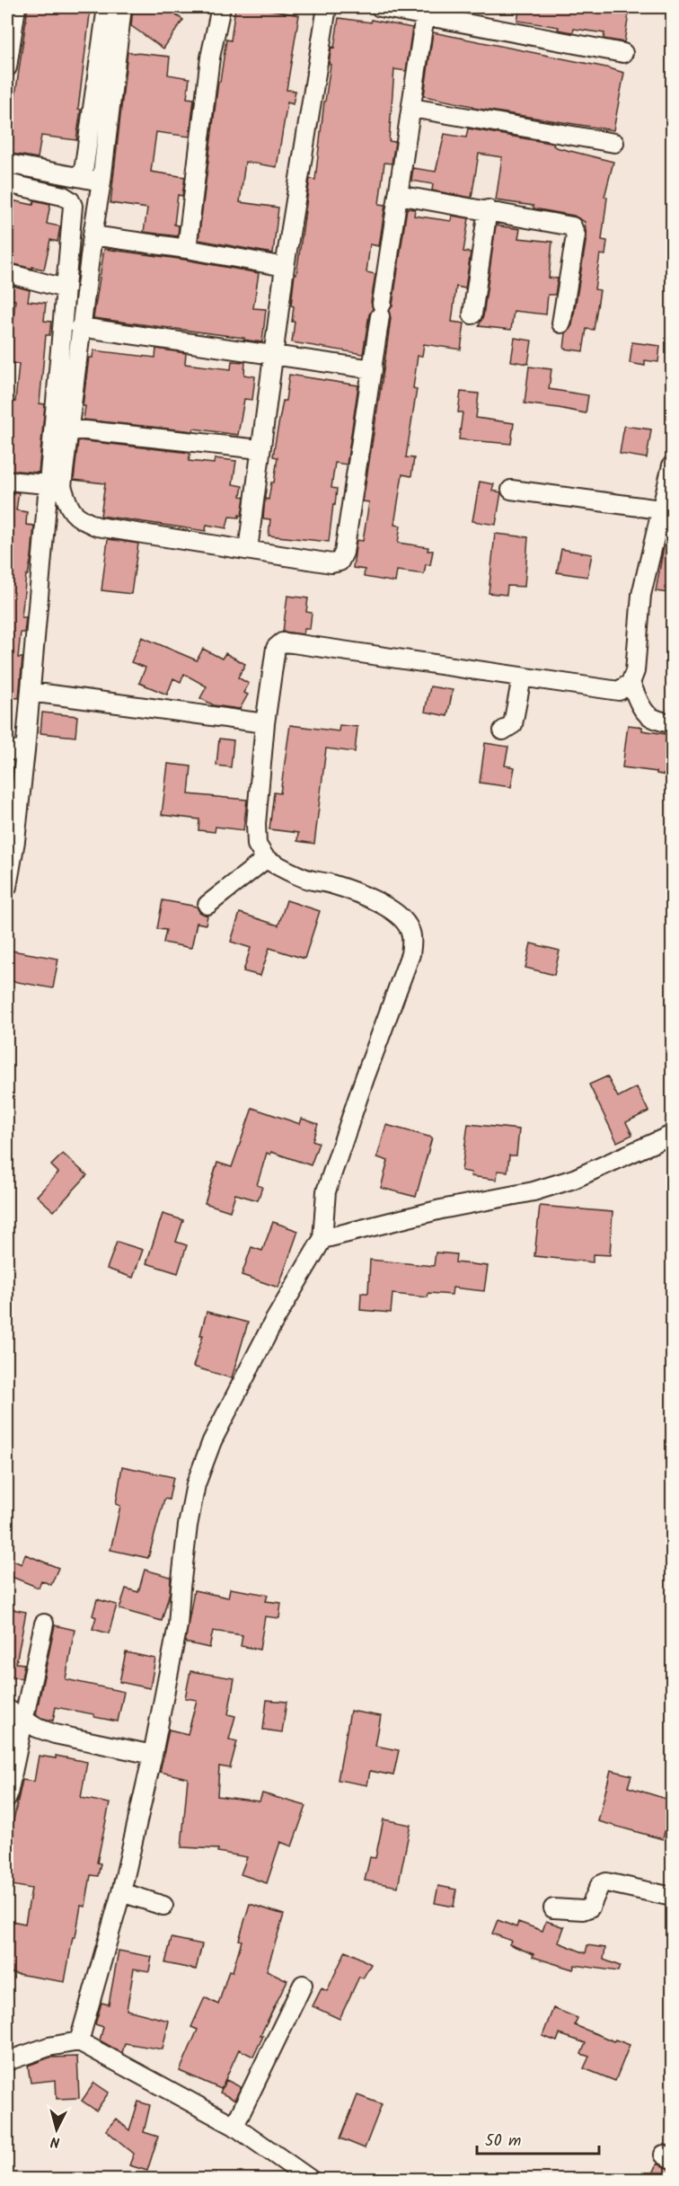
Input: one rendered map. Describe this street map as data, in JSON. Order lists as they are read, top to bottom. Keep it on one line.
{"scale_bar":"50 m","north":"bottom"}
